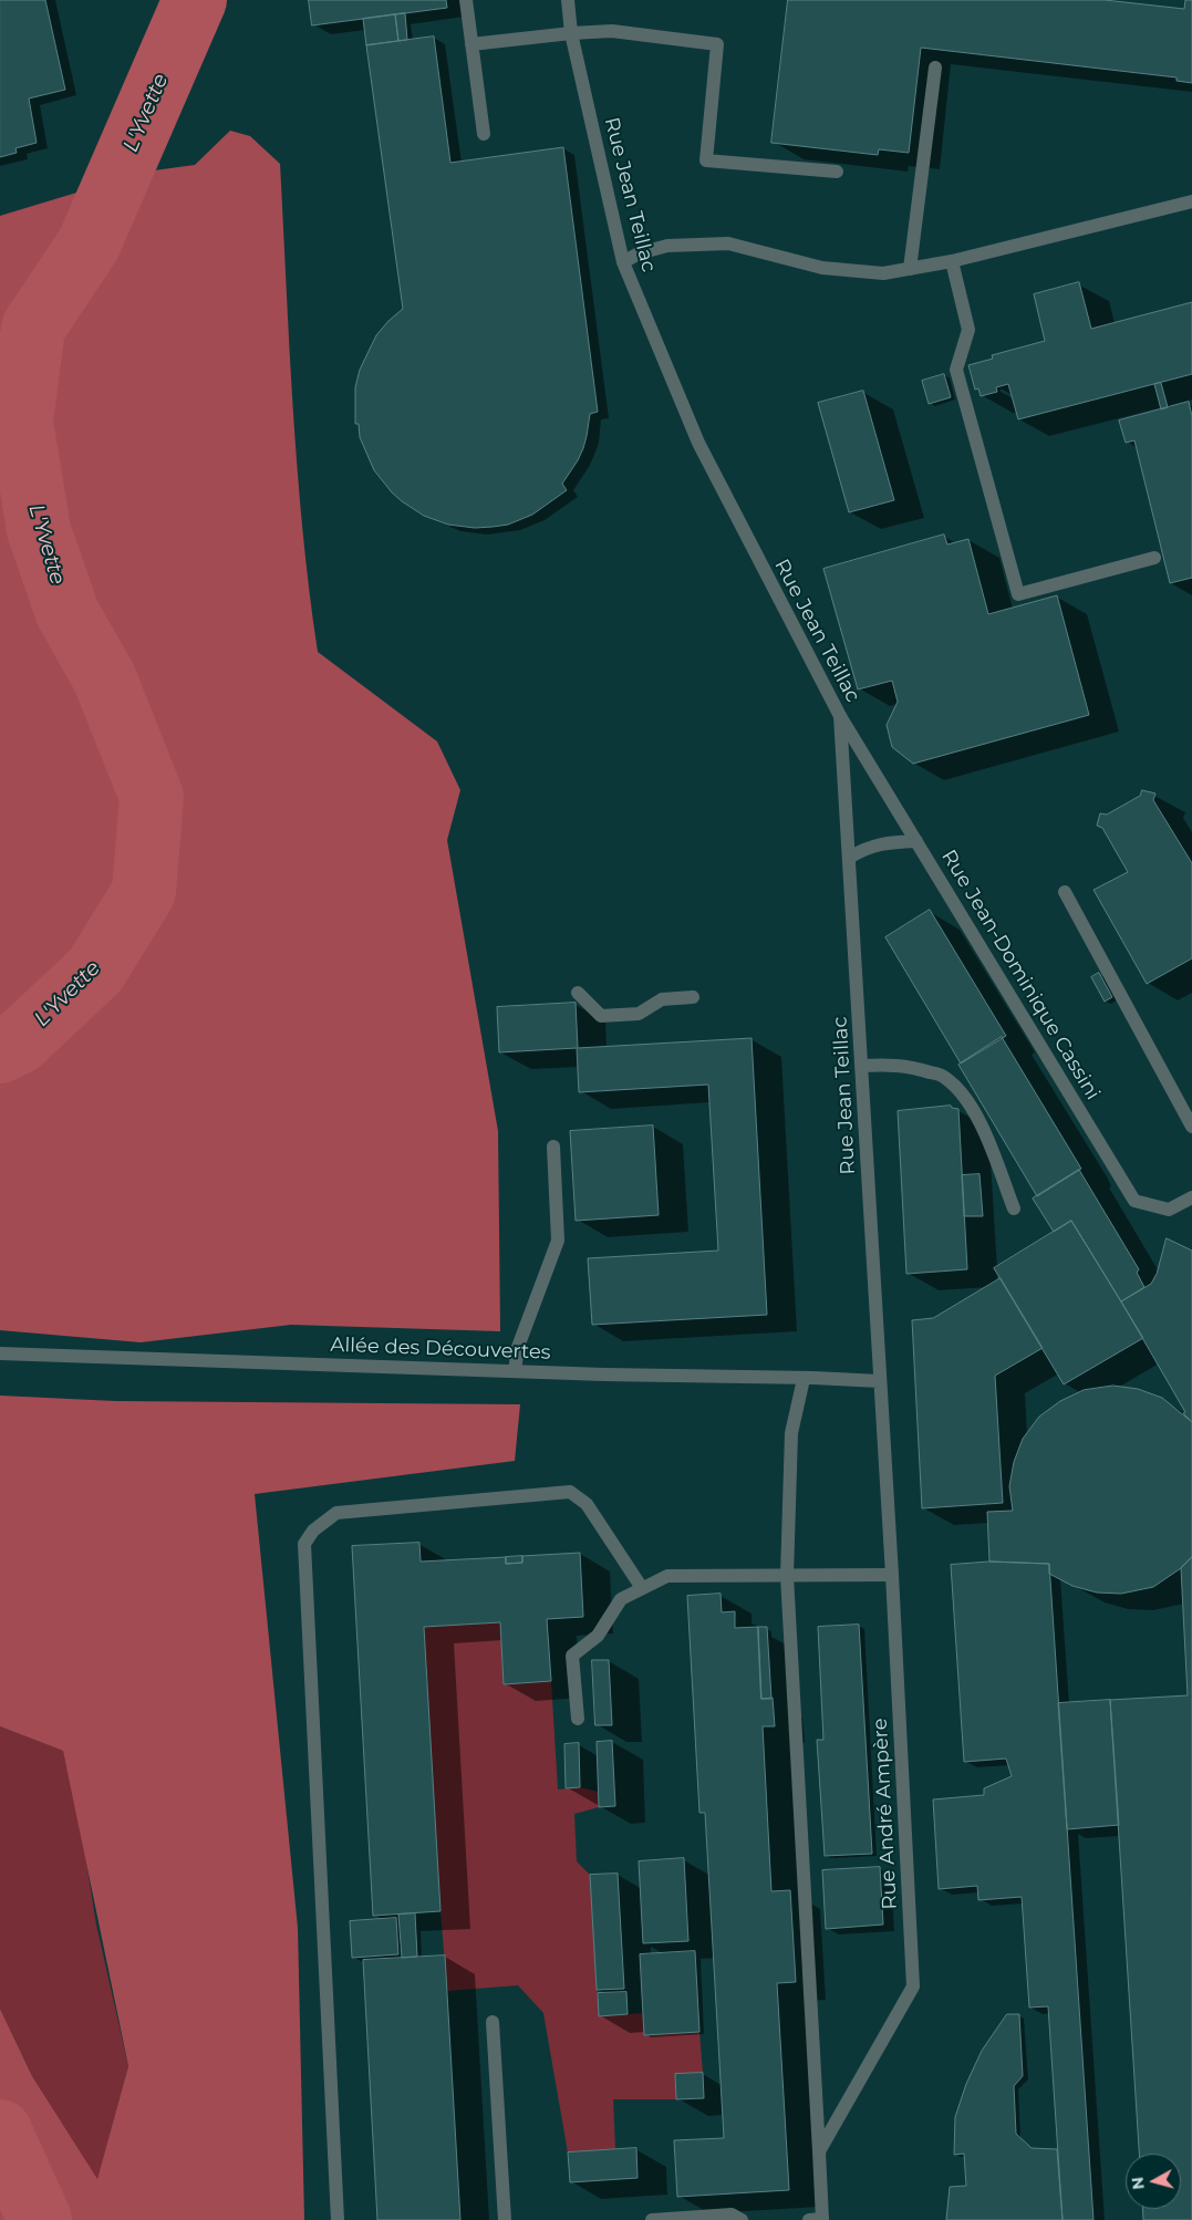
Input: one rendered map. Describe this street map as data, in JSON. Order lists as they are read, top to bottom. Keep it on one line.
{"streets":{"street":["Rue Jean Teillac","Rue Jean-Dominique Cassini","Allée des Découvertes","Rue André Ampère"]},"crossings":[["Rue Jean Teillac","Rue Jean-Dominique Cassini"],["Rue Jean Teillac","Allée des Découvertes"],["Rue Jean Teillac","Rue André Ampère"],["Allée des Découvertes","Rue André Ampère"]],"water":["L'Yvette"],"north":"left"}
